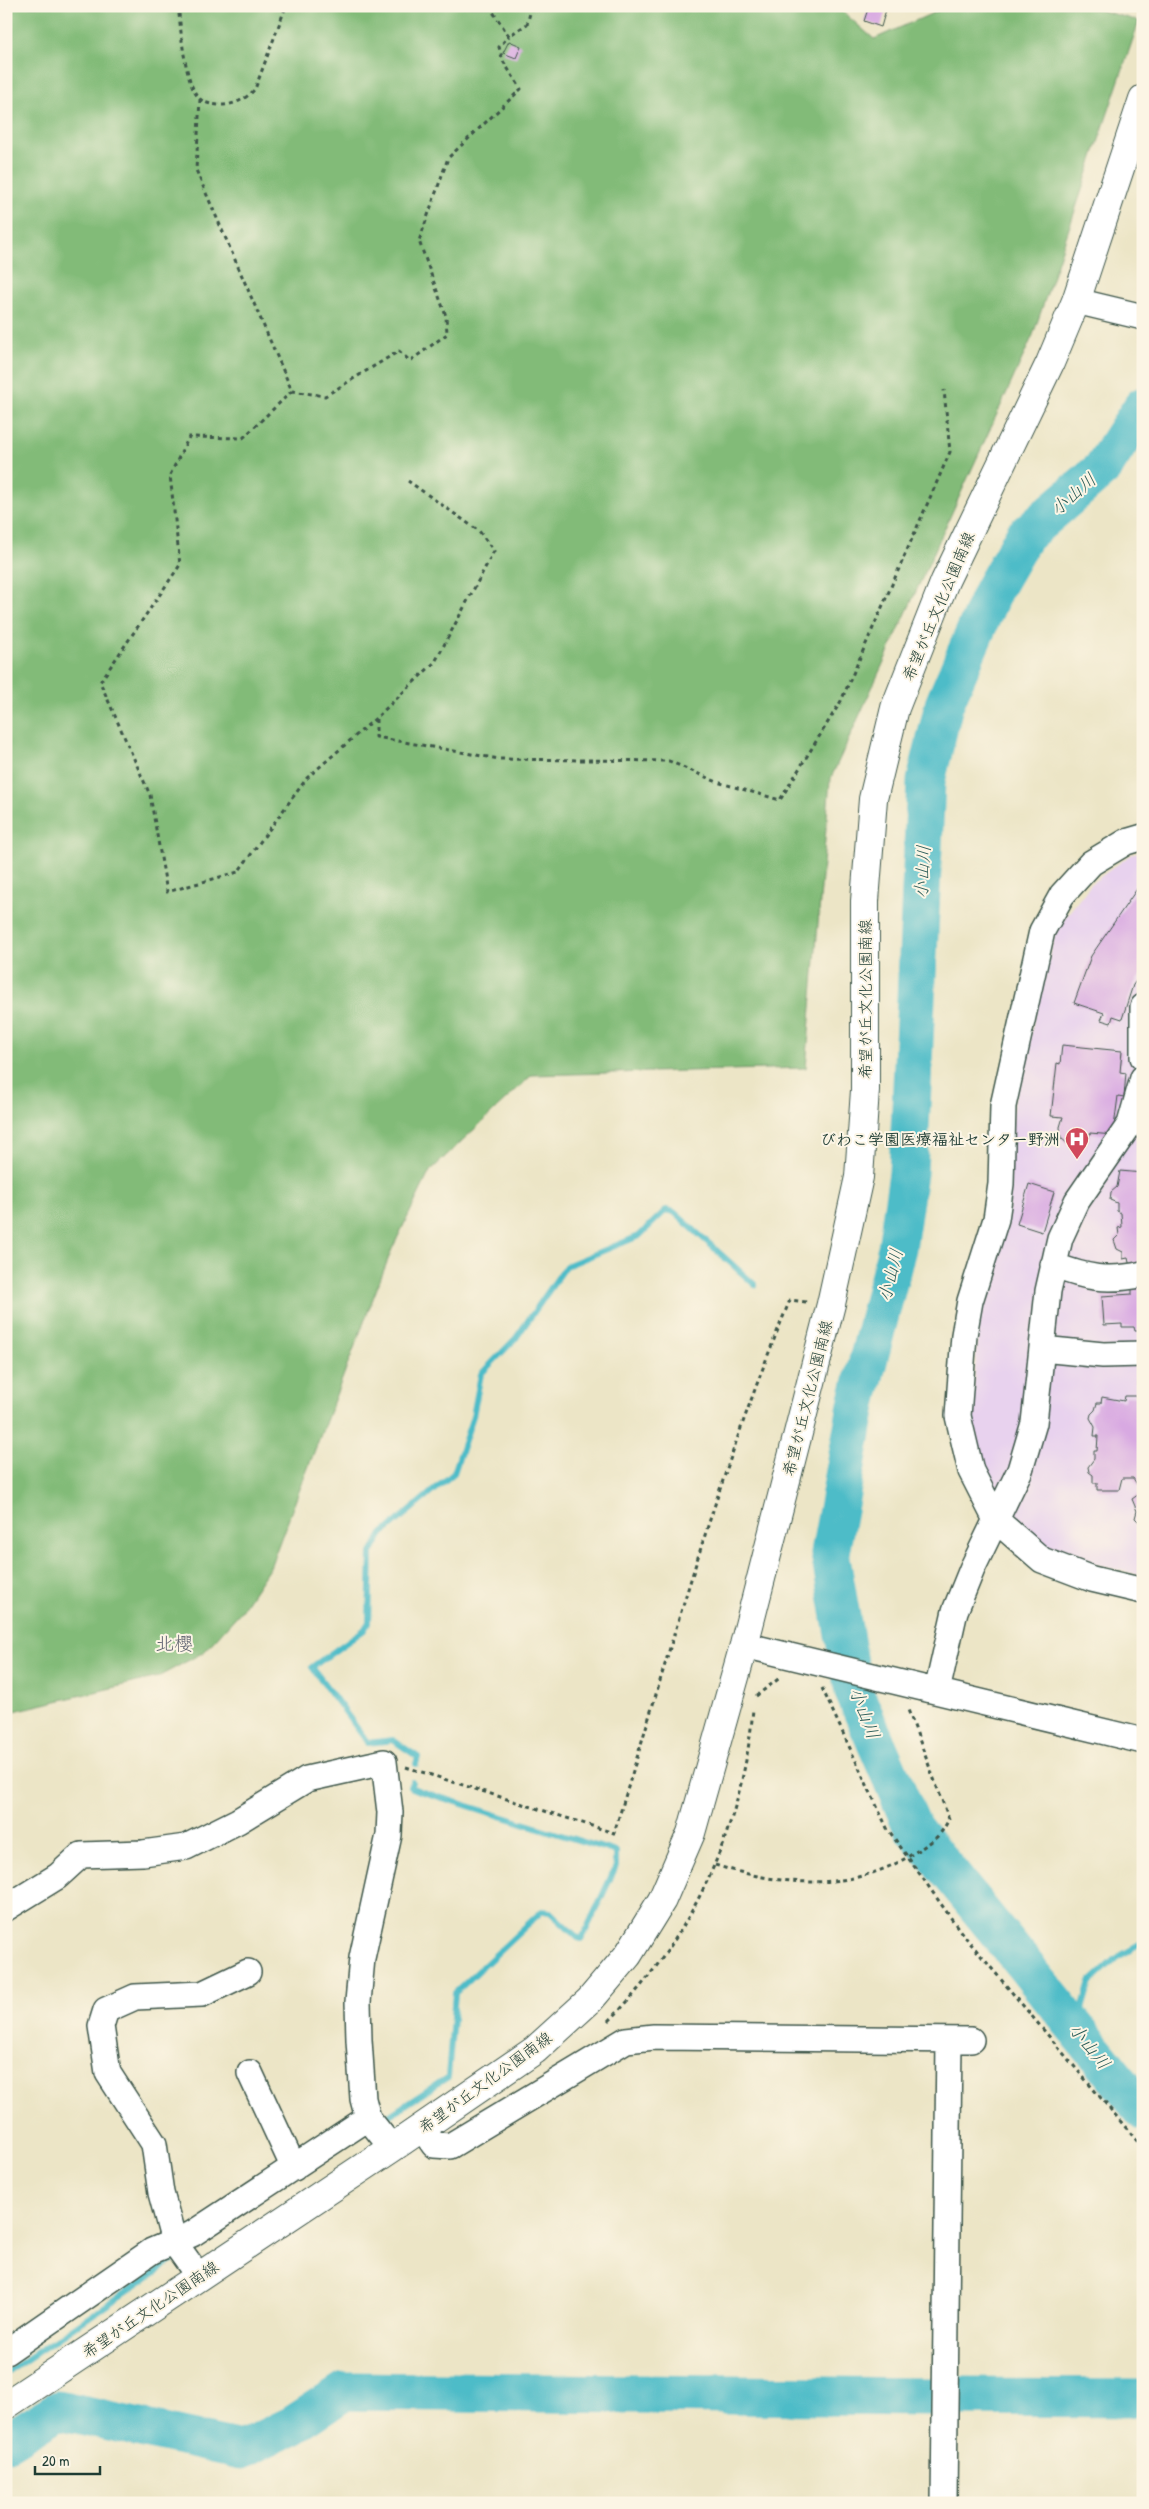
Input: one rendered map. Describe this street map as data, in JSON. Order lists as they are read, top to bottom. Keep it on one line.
{"streets":{"main road":["希望が丘文化公園南線"]},"districts":["北櫻"],"water":["小山川"],"places":{"hospital":["びわこ学園医療福祉センター野洲"]},"scale_bar":"20 m"}
